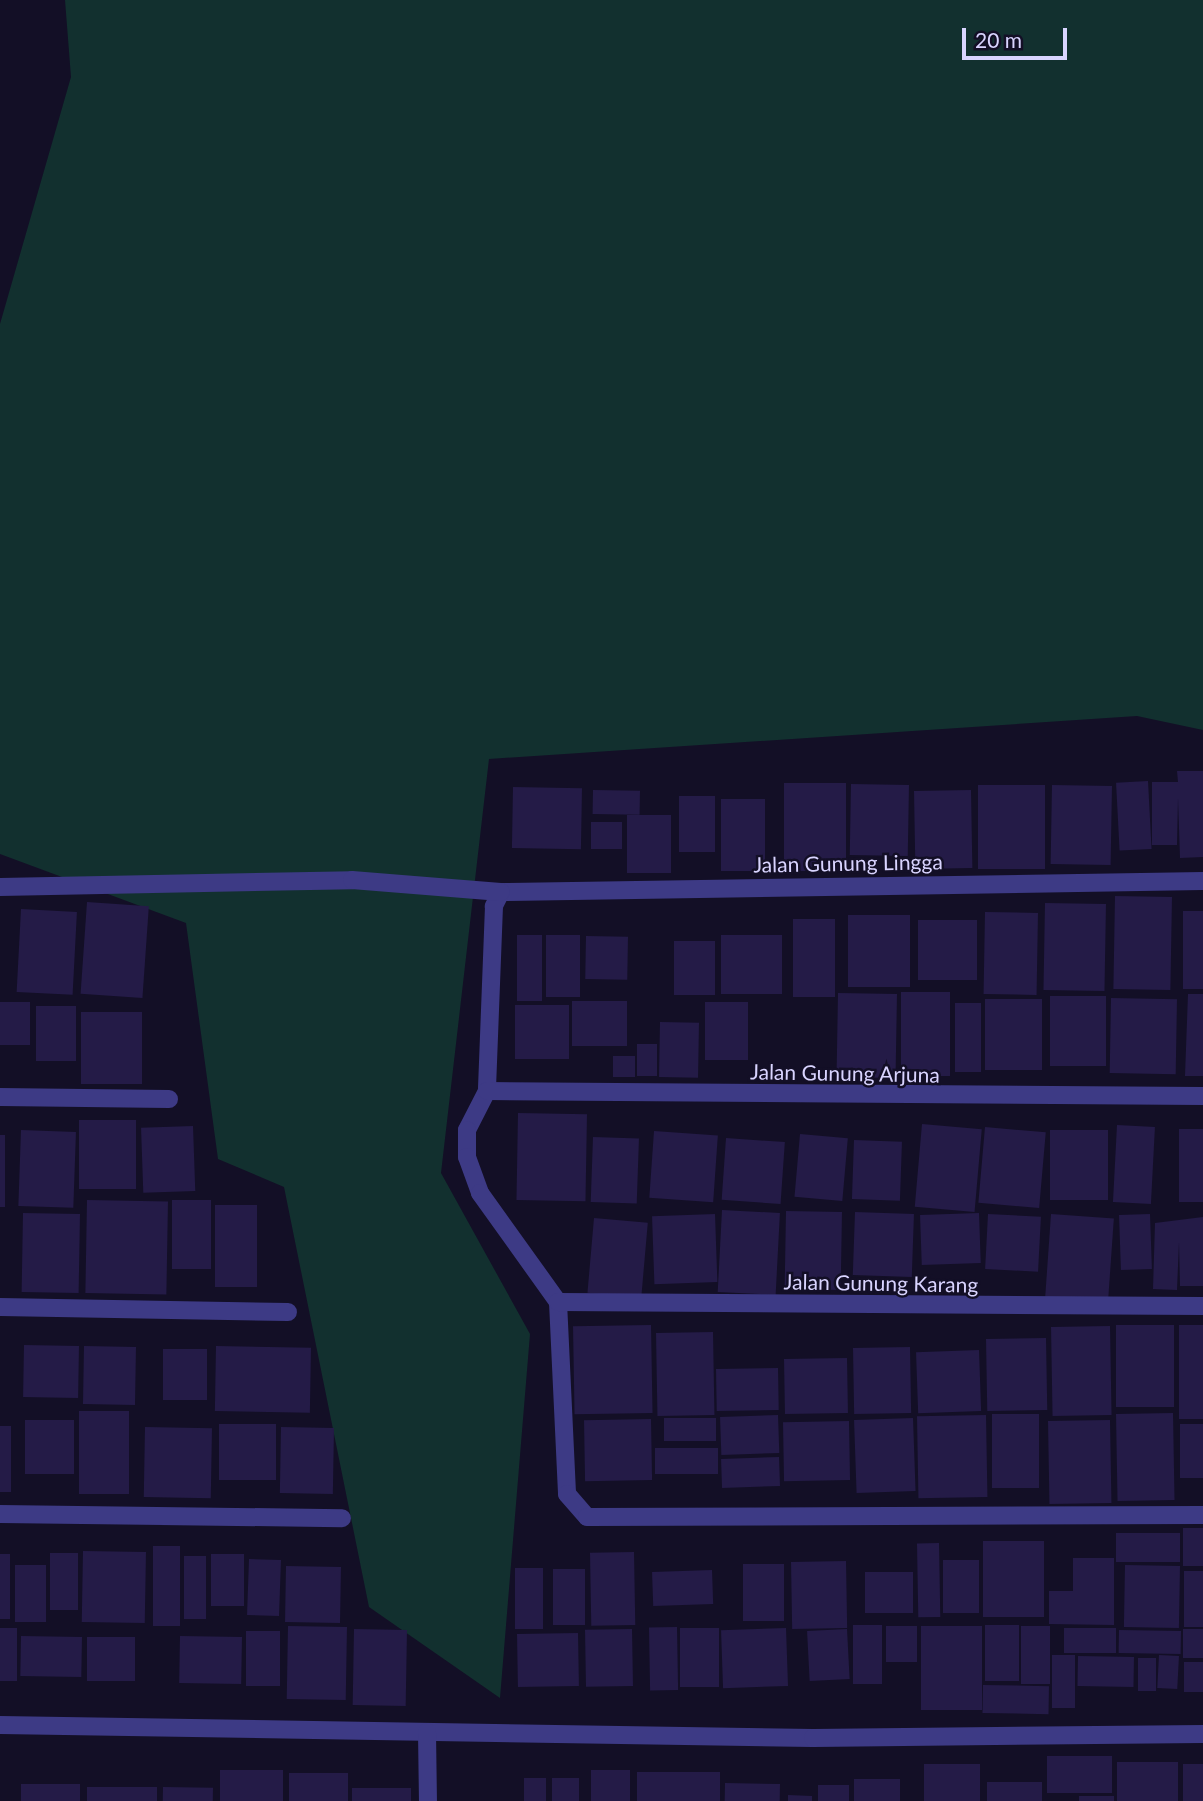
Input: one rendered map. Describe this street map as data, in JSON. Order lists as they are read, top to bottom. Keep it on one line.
{"streets":{"street":["Jalan Gunung Lingga","Jalan Gunung Arjuna","Jalan Gunung Karang"]},"scale_bar":"20 m"}
